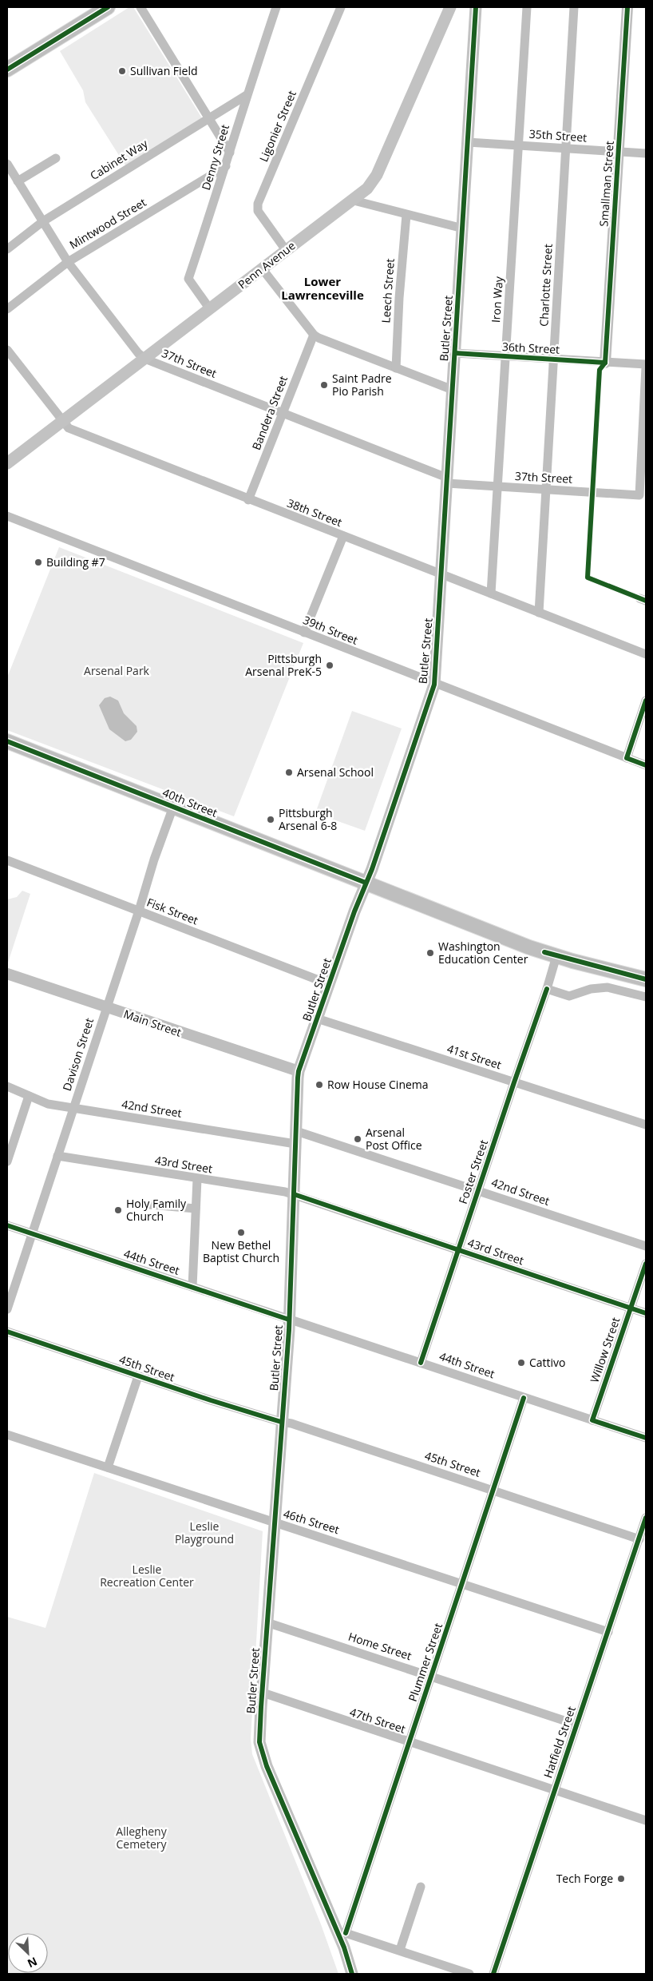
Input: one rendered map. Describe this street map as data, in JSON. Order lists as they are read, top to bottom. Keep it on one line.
{"streets":{"main road":["Penn Avenue","Butler Street","40th Street"],"street":["Ligonier Street","35th Street","Denny Street","Cabinet Way","Smallman Street","Mintwood Street","Charlotte Street","Leech Street","Iron Way","36th Street","37th Street","Bandera Street","38th Street","39th Street","Fisk Street","Main Street","Davison Street","41st Street","42nd Street","43rd Street","Foster Street","44th Street","Willow Street","45th Street","46th Street","Home Street","Plummer Street","47th Street","Hatfield Street"]},"crossings":[["Ligonier Street","Penn Avenue"],["35th Street","Smallman Street"],["35th Street","Charlotte Street"],["35th Street","Iron Way"],["35th Street","Butler Street"],["Denny Street","Cabinet Way"],["Denny Street","Mintwood Street"],["Denny Street","Penn Avenue"],["Cabinet Way","37th Street"],["Smallman Street","36th Street"],["Mintwood Street","37th Street"],["Penn Avenue","37th Street"],["Penn Avenue","38th Street"],["Charlotte Street","36th Street"],["Charlotte Street","37th Street"],["Charlotte Street","38th Street"],["Iron Way","36th Street"],["Iron Way","37th Street"],["Iron Way","38th Street"],["Butler Street","36th Street"],["Butler Street","37th Street"],["Butler Street","38th Street"],["Butler Street","39th Street"],["Butler Street","40th Street"],["Butler Street","Fisk Street"],["Butler Street","Main Street"],["Butler Street","41st Street"],["Butler Street","42nd Street"],["Butler Street","43rd Street"],["Butler Street","44th Street"],["Butler Street","45th Street"],["Butler Street","46th Street"],["Butler Street","Home Street"],["Butler Street","Plummer Street"],["Butler Street","47th Street"],["37th Street","Bandera Street"],["Bandera Street","38th Street"],["40th Street","Davison Street"],["40th Street","Foster Street"],["Fisk Street","Davison Street"],["Main Street","Davison Street"],["Davison Street","42nd Street"],["Davison Street","43rd Street"],["Davison Street","44th Street"],["41st Street","Foster Street"],["42nd Street","Foster Street"],["43rd Street","Foster Street"],["43rd Street","Willow Street"],["Foster Street","44th Street"],["44th Street","Willow Street"],["44th Street","Plummer Street"],["45th Street","Plummer Street"],["45th Street","Hatfield Street"],["46th Street","Plummer Street"],["46th Street","Hatfield Street"],["Home Street","Plummer Street"],["Home Street","Hatfield Street"],["Plummer Street","47th Street"],["47th Street","Hatfield Street"]],"districts":["Lower Lawrenceville"],"parks":["Arsenal Park","Leslie Playground","Leslie Recreation Center","Allegheny Cemetery"],"places":["Sullivan Field","Saint Padre Pio Parish","Building #7","Pittsburgh Arsenal PreK-5","Arsenal School","Pittsburgh Arsenal 6-8","Washington Education Center","Row House Cinema","Arsenal Post Office","Holy Family Church","New Bethel Baptist Church","Cattivo","Tech Forge"],"north":"bottom right"}
